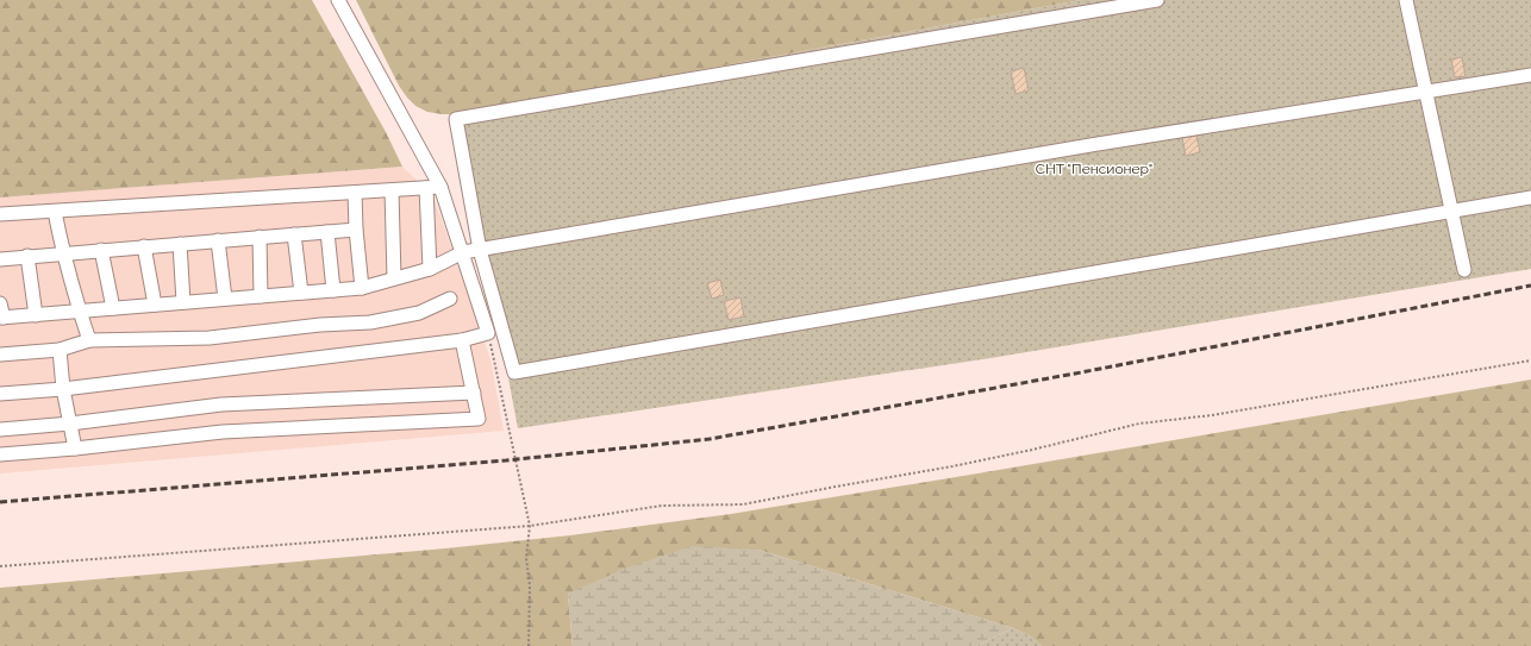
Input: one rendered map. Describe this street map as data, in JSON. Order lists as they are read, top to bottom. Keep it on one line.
{"parks":["СНТ \"Пенсионер\""]}
